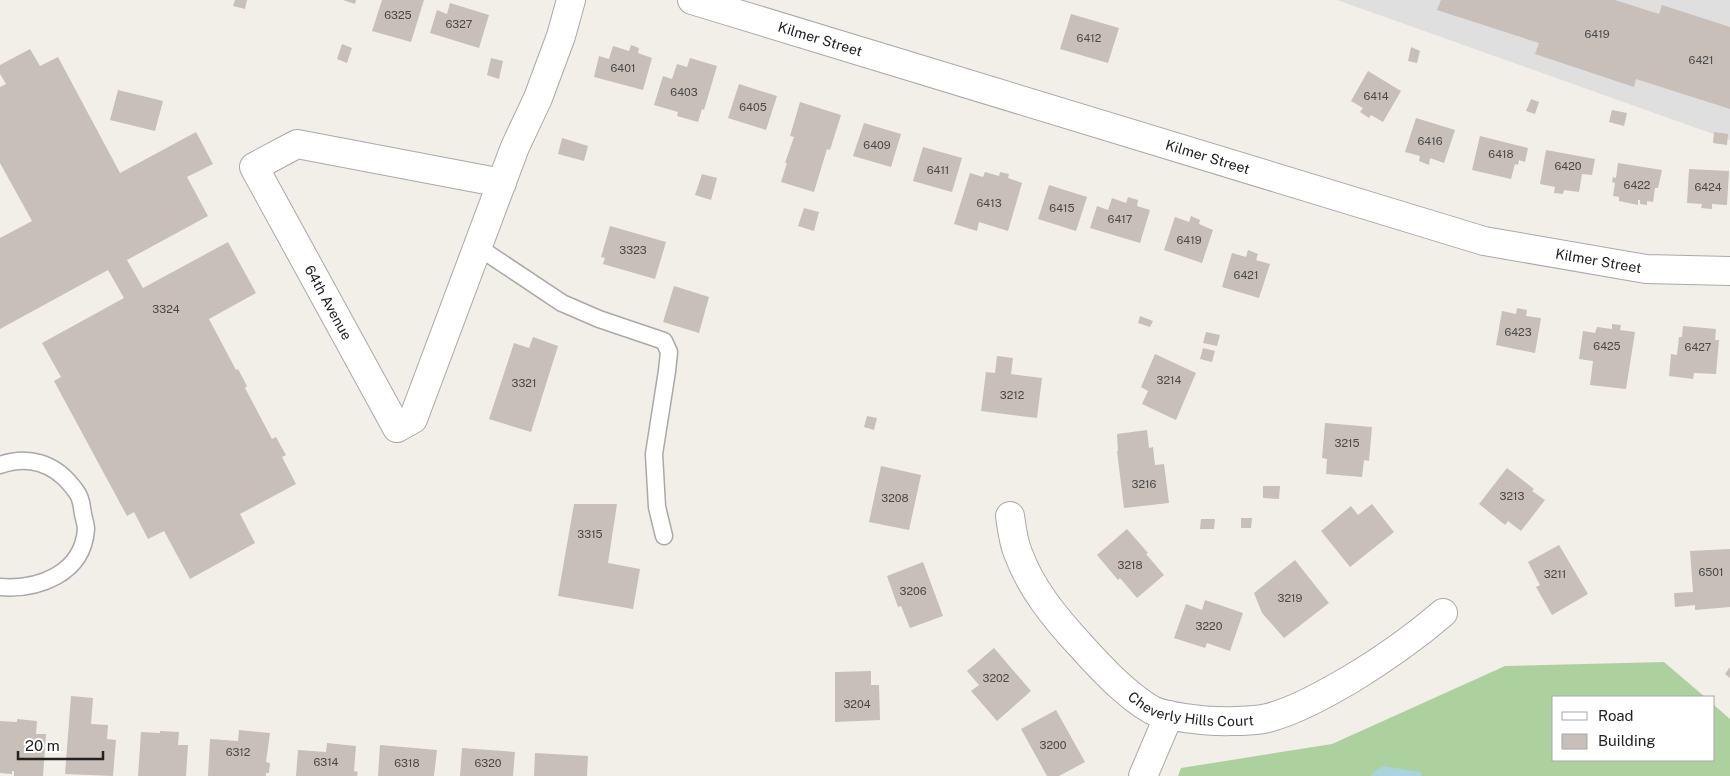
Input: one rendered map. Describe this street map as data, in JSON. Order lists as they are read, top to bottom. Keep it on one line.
{"streets":{"street":["Kilmer Street","64th Avenue","Cheverly Hills Court"]},"house_numbers":["6325","6327","6419","6412","6421","6401","6403","6414","6405","6416","6409","6418","6420","6411","6422","6424","6413","6415","6417","6419","3323","6421","3324","6423","6425","6427","3214","3321","3212","3215","3216","3213","3208","3315","3218","6501","3211","3206","3219","3220","3202","3204","3200","6312","6314","6318","6320"],"legend":["Road","Building"],"scale_bar":"20 m"}
